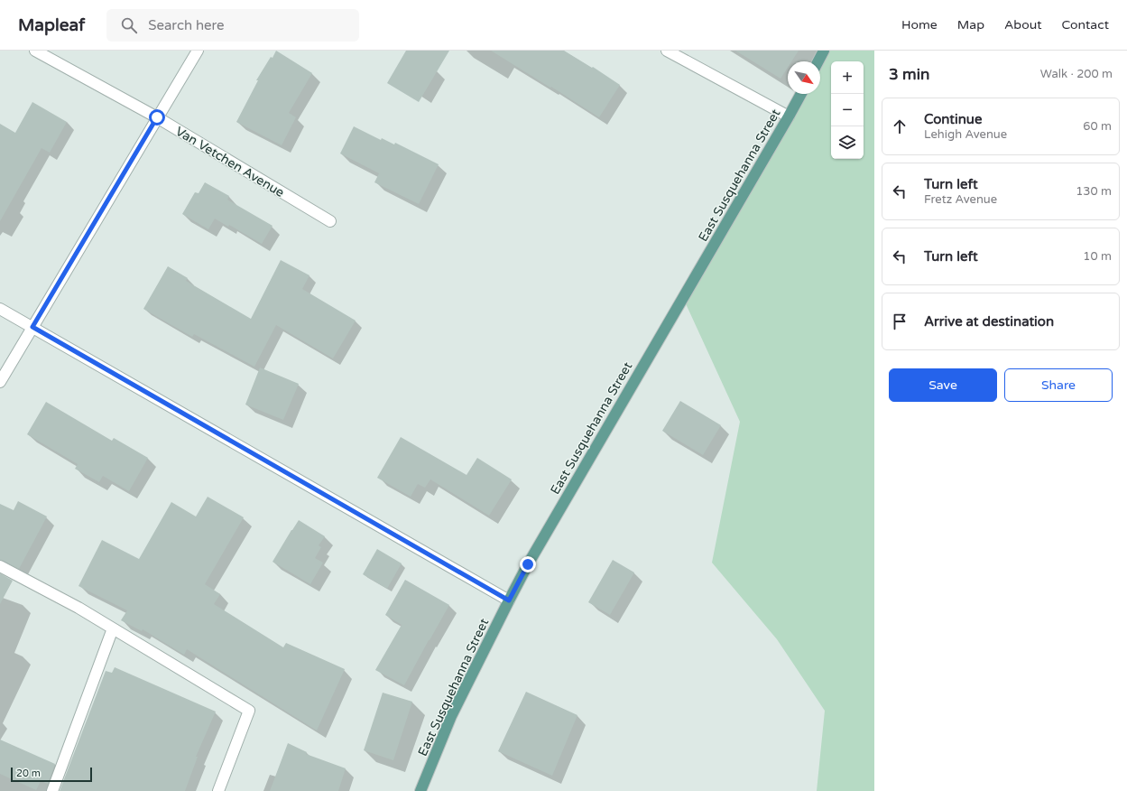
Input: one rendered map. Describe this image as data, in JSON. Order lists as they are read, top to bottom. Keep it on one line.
{"streets":{"main road":["East Susquehanna Street"],"street":["Van Vetchen Avenue"]},"scale_bar":"20 m","north":"bottom right","page":{"header":"Mapleaf","search":"Search here","nav":["Home","Map","About","Contact"],"heading":["3 min","Walk · 200 m"],"map_buttons":["+","−"],"list":[["Continue","Lehigh Avenue","60 m"],["Turn left","Fretz Avenue","130 m"],["Turn left","10 m"],"Arrive at destination"],"buttons":["Save","Share"],"scale":"20 m"}}
